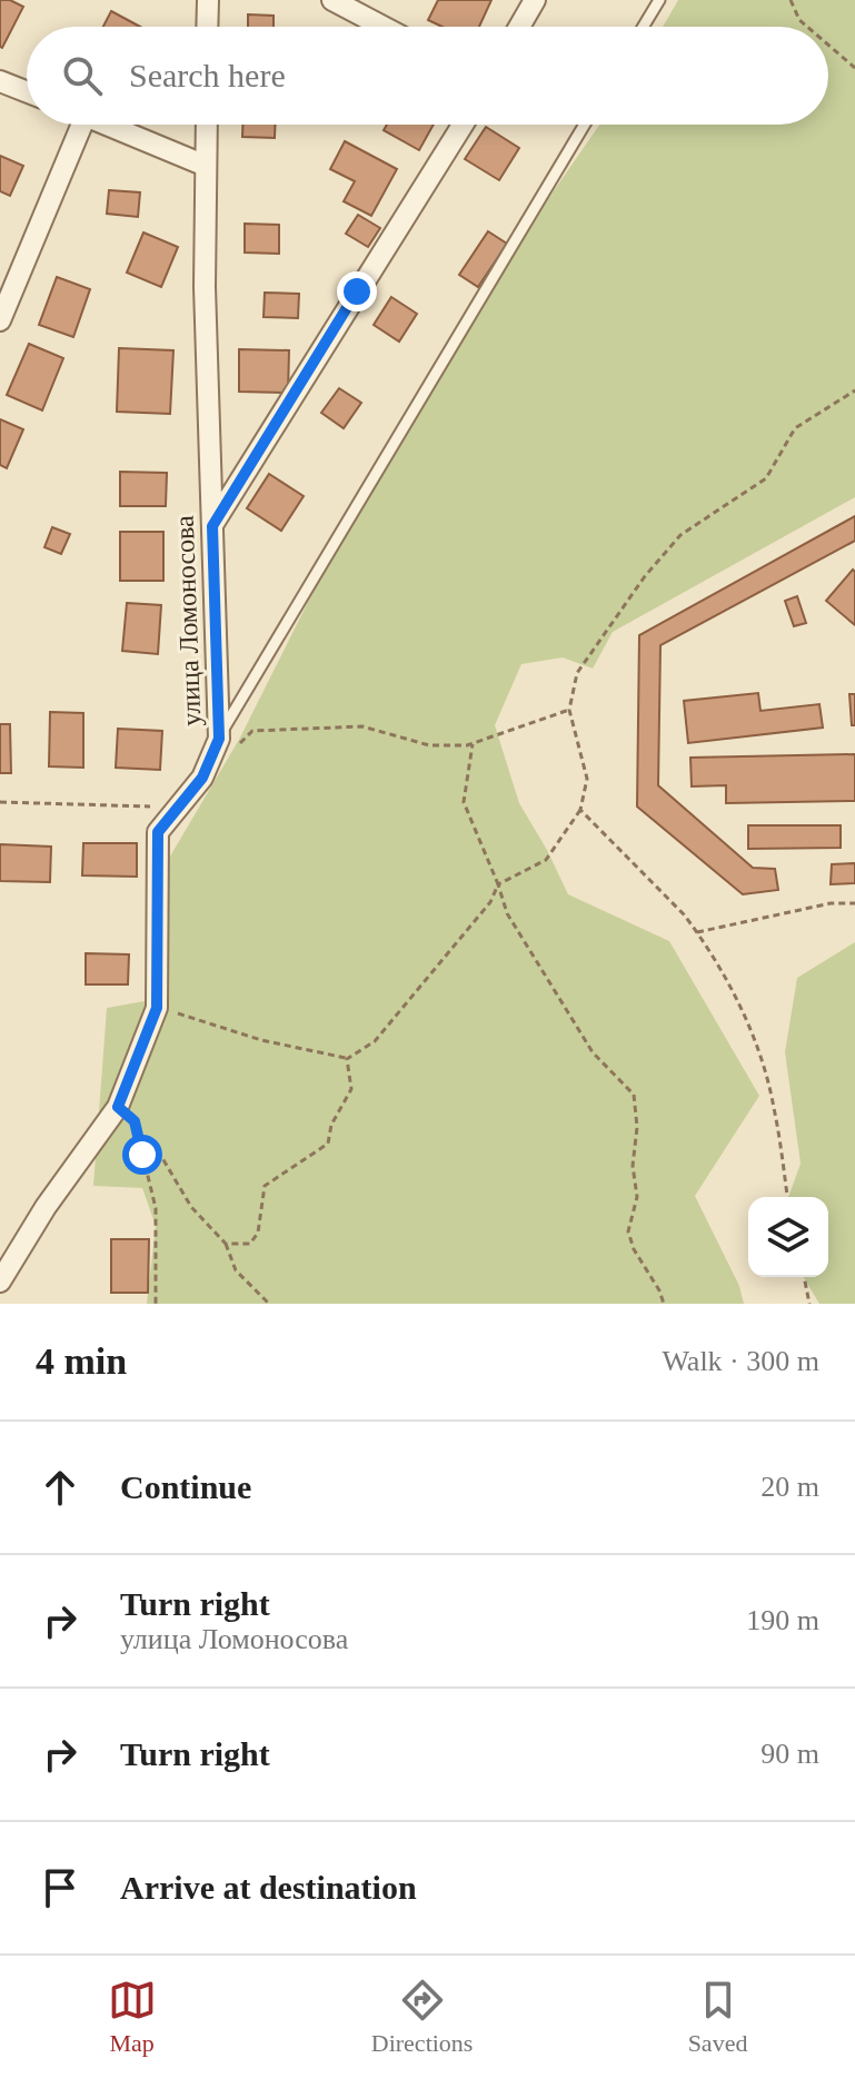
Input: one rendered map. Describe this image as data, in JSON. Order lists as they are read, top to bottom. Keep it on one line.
{"streets":{"street":["улица Ломоносова"]},"page":{"search":"Search here","heading":["4 min","Walk · 300 m"],"list":[["Continue","20 m"],["Turn right","улица Ломоносова","190 m"],["Turn right","90 m"],"Arrive at destination"],"nav":["Map","Directions","Saved"]}}
